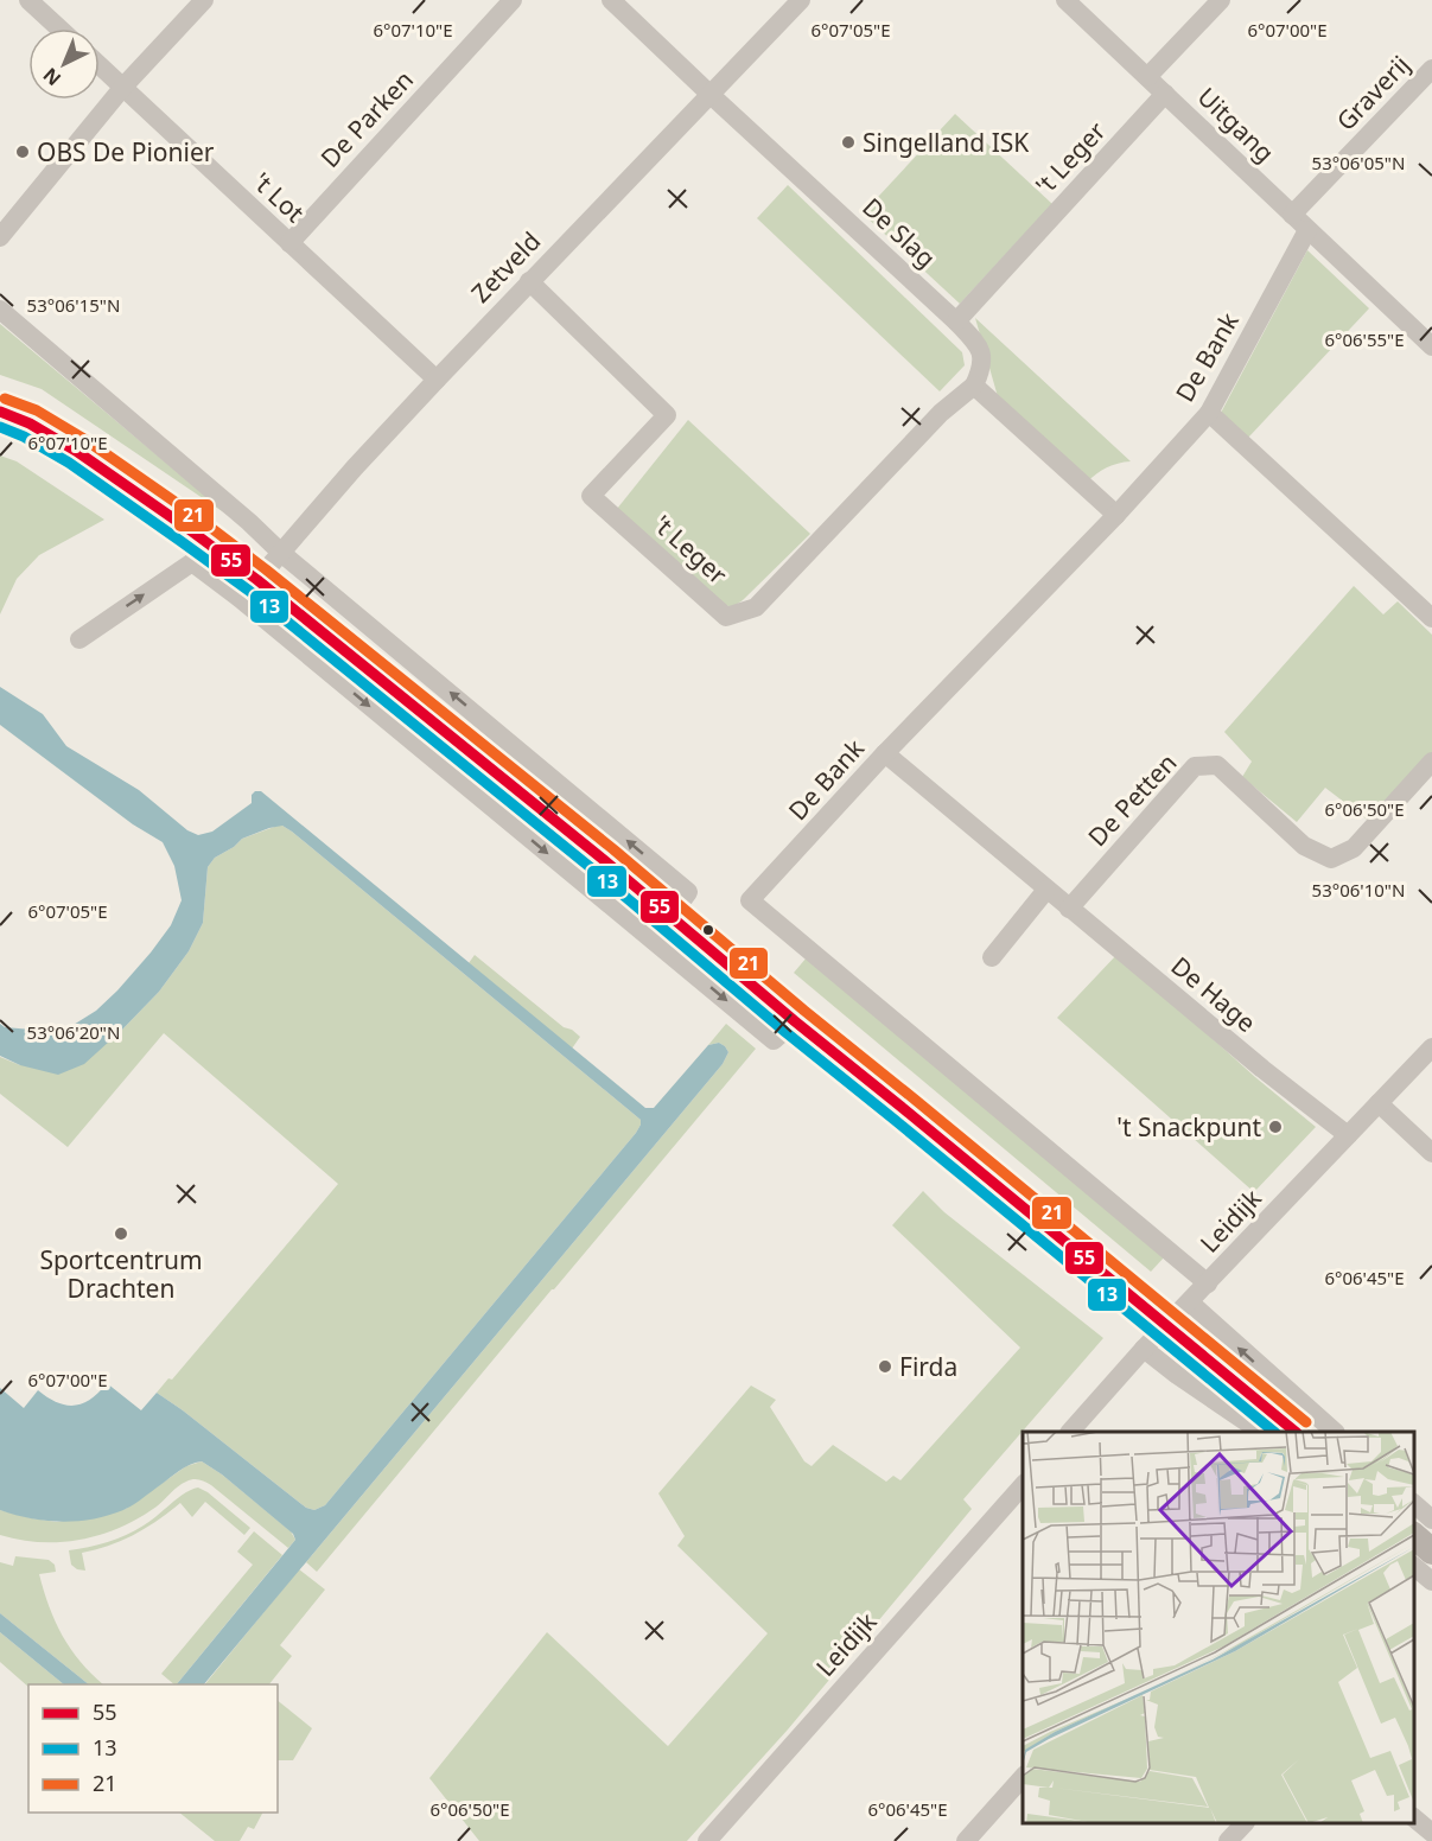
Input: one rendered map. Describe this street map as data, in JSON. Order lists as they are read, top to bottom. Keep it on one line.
{"streets":{"street":["Graverij","De Parken","Uitgang","'t Leger","'t Lot","De Slag","Zetveld","De Bank","De Petten","De Hage","Leidijk"]},"crossings":[["Graverij","Uitgang"],["De Parken","'t Lot"],["Uitgang","'t Leger"],["Uitgang","De Bank"],["'t Leger","De Slag"],["'t Leger","Zetveld"],["'t Lot","Zetveld"],["De Slag","Zetveld"],["De Bank","De Hage"],["De Bank","Leidijk"],["De Petten","De Hage"],["De Hage","Leidijk"]],"places":["Singelland ISK","OBS De Pionier","'t Snackpunt","Sportcentrum Drachten","Firda"],"lines":["transit line 21","transit line 55","transit line 13"],"legend":["55","13","21"],"north":"bottom left","coordinates":["6°07'10\"E","6°07'05\"E","6°07'00\"E","53°06'05\"N","53°06'15\"N","6°06'55\"E","6°06'50\"E","53°06'10\"N","53°06'20\"N","6°06'45\"E"]}
